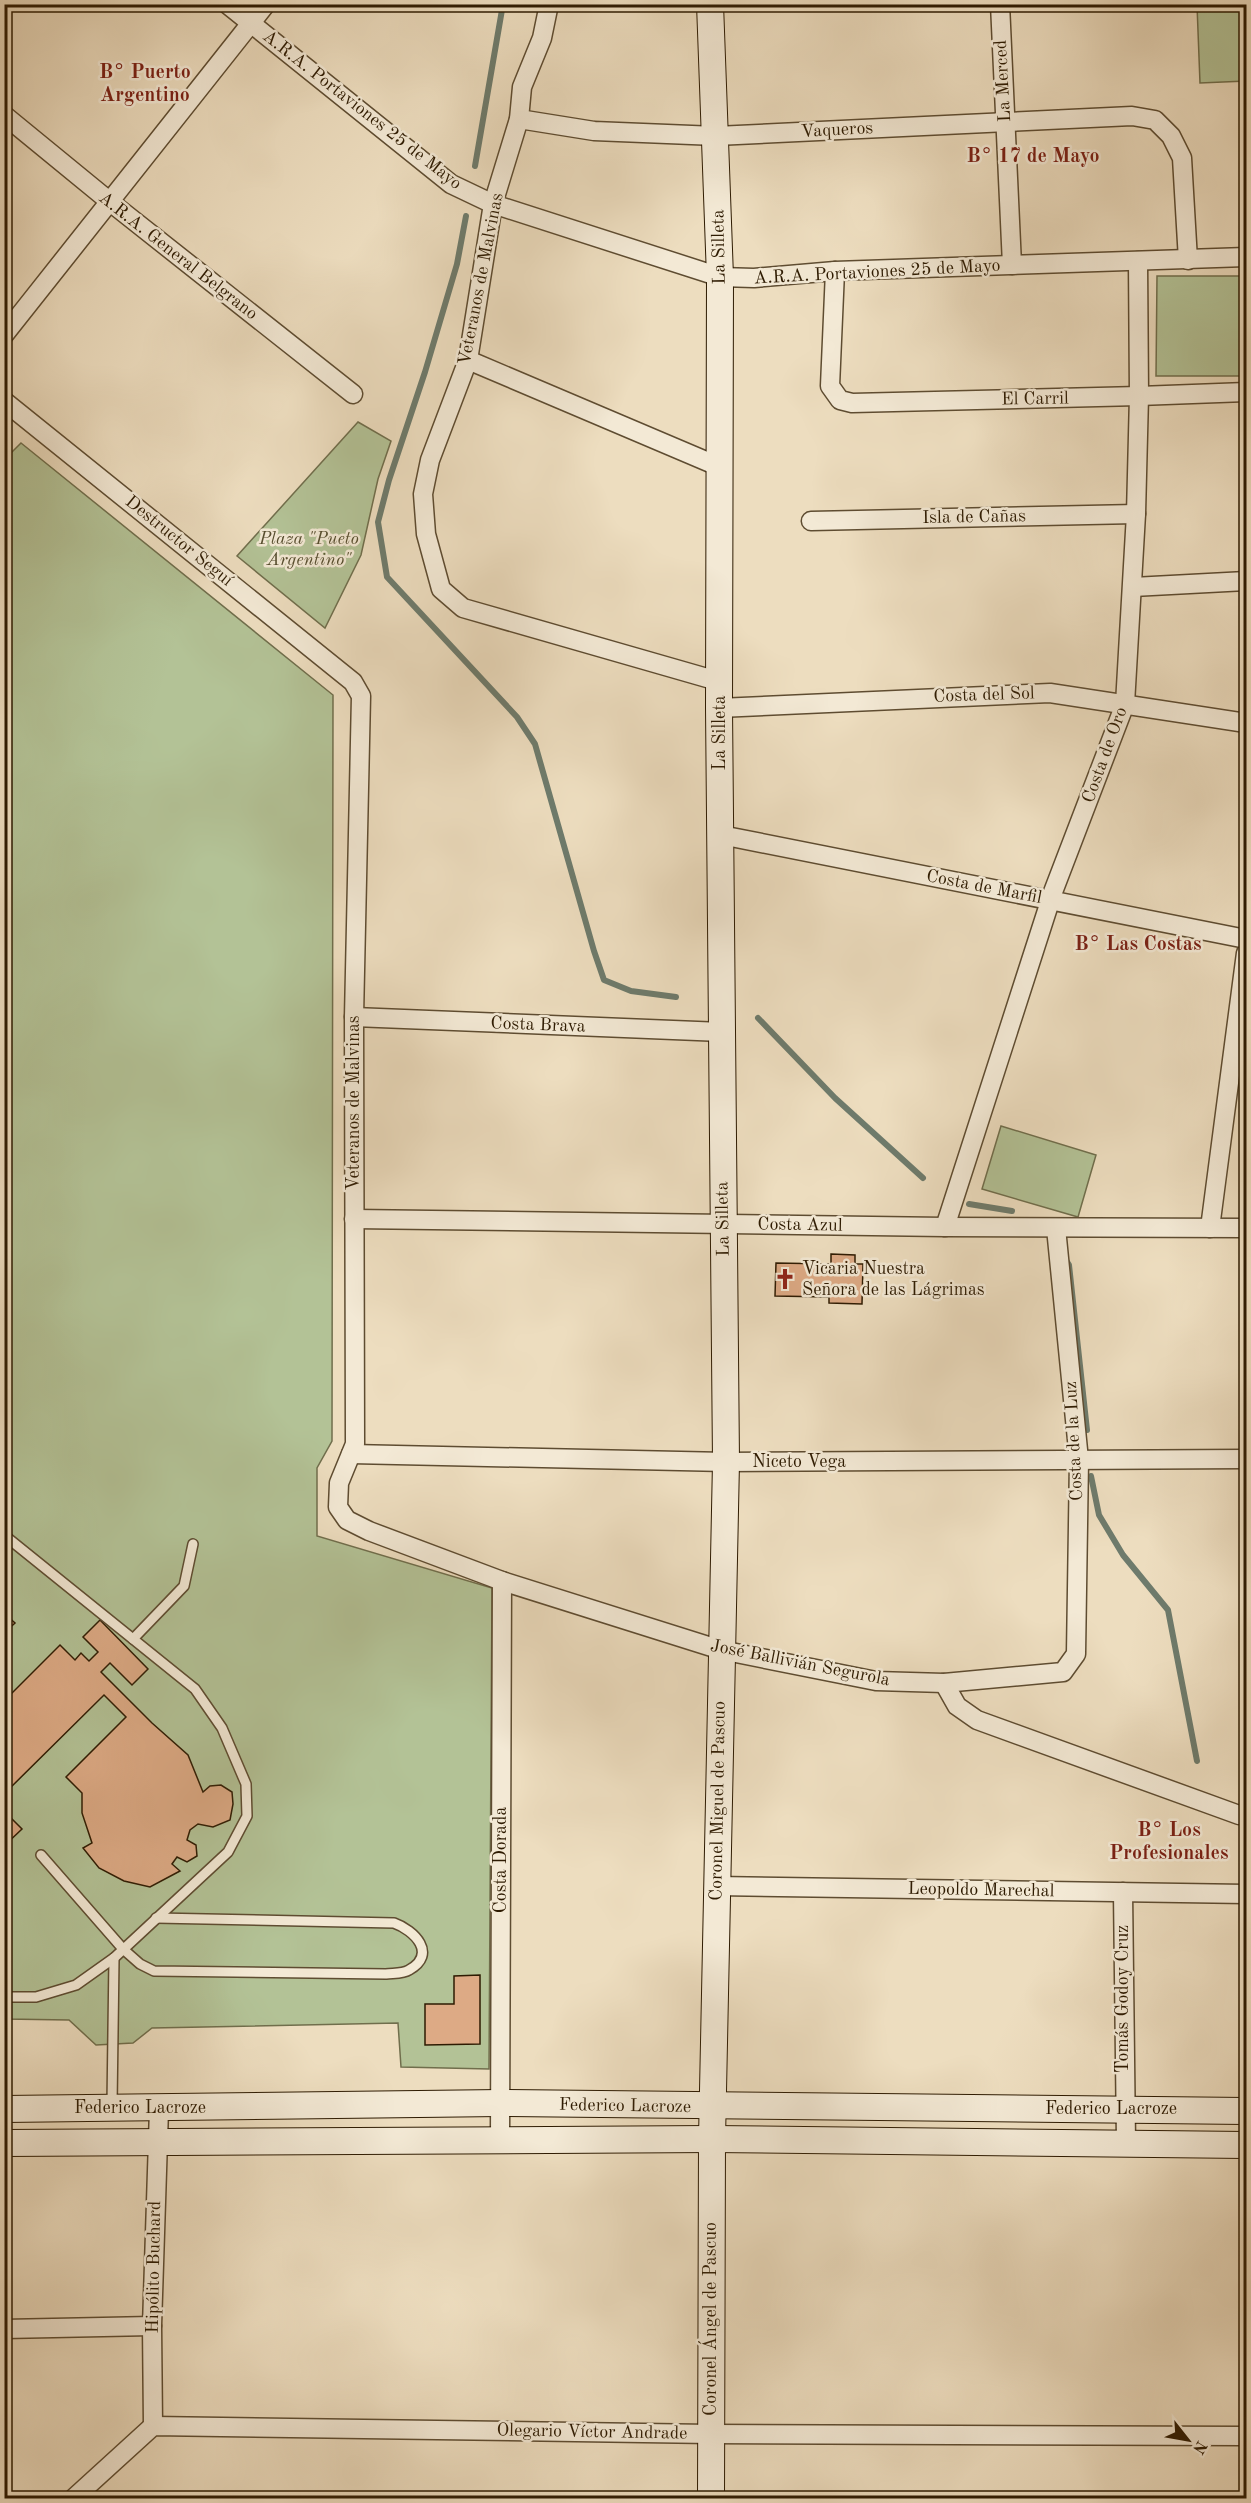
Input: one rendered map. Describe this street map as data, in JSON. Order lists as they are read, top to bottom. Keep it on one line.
{"streets":{"street":["La Merced","A.R.A. Portaviones 25 de Mayo","Vaqueros","La Silleta","A.R.A. General Belgrano","Veteranos de Malvinas","El Carril","Isla de Cañas","Destructor Seguí","Costa del Sol","Costa de Oro","Costa de Marfil","Costa Brava","Costa Azul","Costa de la Luz","Niceto Vega","José Ballivián Segurola","Coronel Miguel de Pascuo","Costa Dorada","Leopoldo Marechal","Tomás Godoy Cruz","Federico Lacroze","Hipólito Buchard","Coronel Ángel de Pascuo","Olegario Víctor Andrade"]},"crossings":[["La Merced","A.R.A. Portaviones 25 de Mayo"],["La Merced","Vaqueros"],["A.R.A. Portaviones 25 de Mayo","Vaqueros"],["A.R.A. Portaviones 25 de Mayo","La Silleta"],["A.R.A. Portaviones 25 de Mayo","Veteranos de Malvinas"],["A.R.A. Portaviones 25 de Mayo","El Carril"],["A.R.A. Portaviones 25 de Mayo","Costa de Oro"],["Vaqueros","La Silleta"],["Vaqueros","Veteranos de Malvinas"],["La Silleta","Veteranos de Malvinas"],["La Silleta","Costa del Sol"],["La Silleta","Costa de Marfil"],["La Silleta","Costa Brava"],["La Silleta","Costa Azul"],["La Silleta","Niceto Vega"],["La Silleta","Coronel Miguel de Pascuo"],["Veteranos de Malvinas","Destructor Seguí"],["Veteranos de Malvinas","Costa Brava"],["Veteranos de Malvinas","Costa Azul"],["Veteranos de Malvinas","Niceto Vega"],["Veteranos de Malvinas","José Ballivián Segurola"],["El Carril","Costa de Oro"],["Isla de Cañas","Costa de Oro"],["Costa del Sol","Costa de Oro"],["Costa de Oro","Costa de Marfil"],["Costa de Oro","Costa Azul"],["Costa Azul","Costa de la Luz"],["Costa de la Luz","Niceto Vega"],["Costa de la Luz","José Ballivián Segurola"],["Niceto Vega","Coronel Miguel de Pascuo"],["José Ballivián Segurola","Coronel Miguel de Pascuo"],["José Ballivián Segurola","Costa Dorada"],["Coronel Miguel de Pascuo","Leopoldo Marechal"],["Coronel Miguel de Pascuo","Federico Lacroze"],["Coronel Miguel de Pascuo","Coronel Ángel de Pascuo"],["Costa Dorada","Federico Lacroze"],["Leopoldo Marechal","Tomás Godoy Cruz"],["Tomás Godoy Cruz","Federico Lacroze"],["Federico Lacroze","Hipólito Buchard"],["Federico Lacroze","Coronel Ángel de Pascuo"],["Hipólito Buchard","Olegario Víctor Andrade"],["Coronel Ángel de Pascuo","Olegario Víctor Andrade"]],"districts":["B° Puerto Argentino","B° 17 de Mayo","B° Las Costas","B° Los Profesionales"],"parks":["Plaza \"Pueto Argentino\""],"places":{"church":["Vicaria Nuestra Señora de las Lágrimas"]},"north":"bottom right"}
